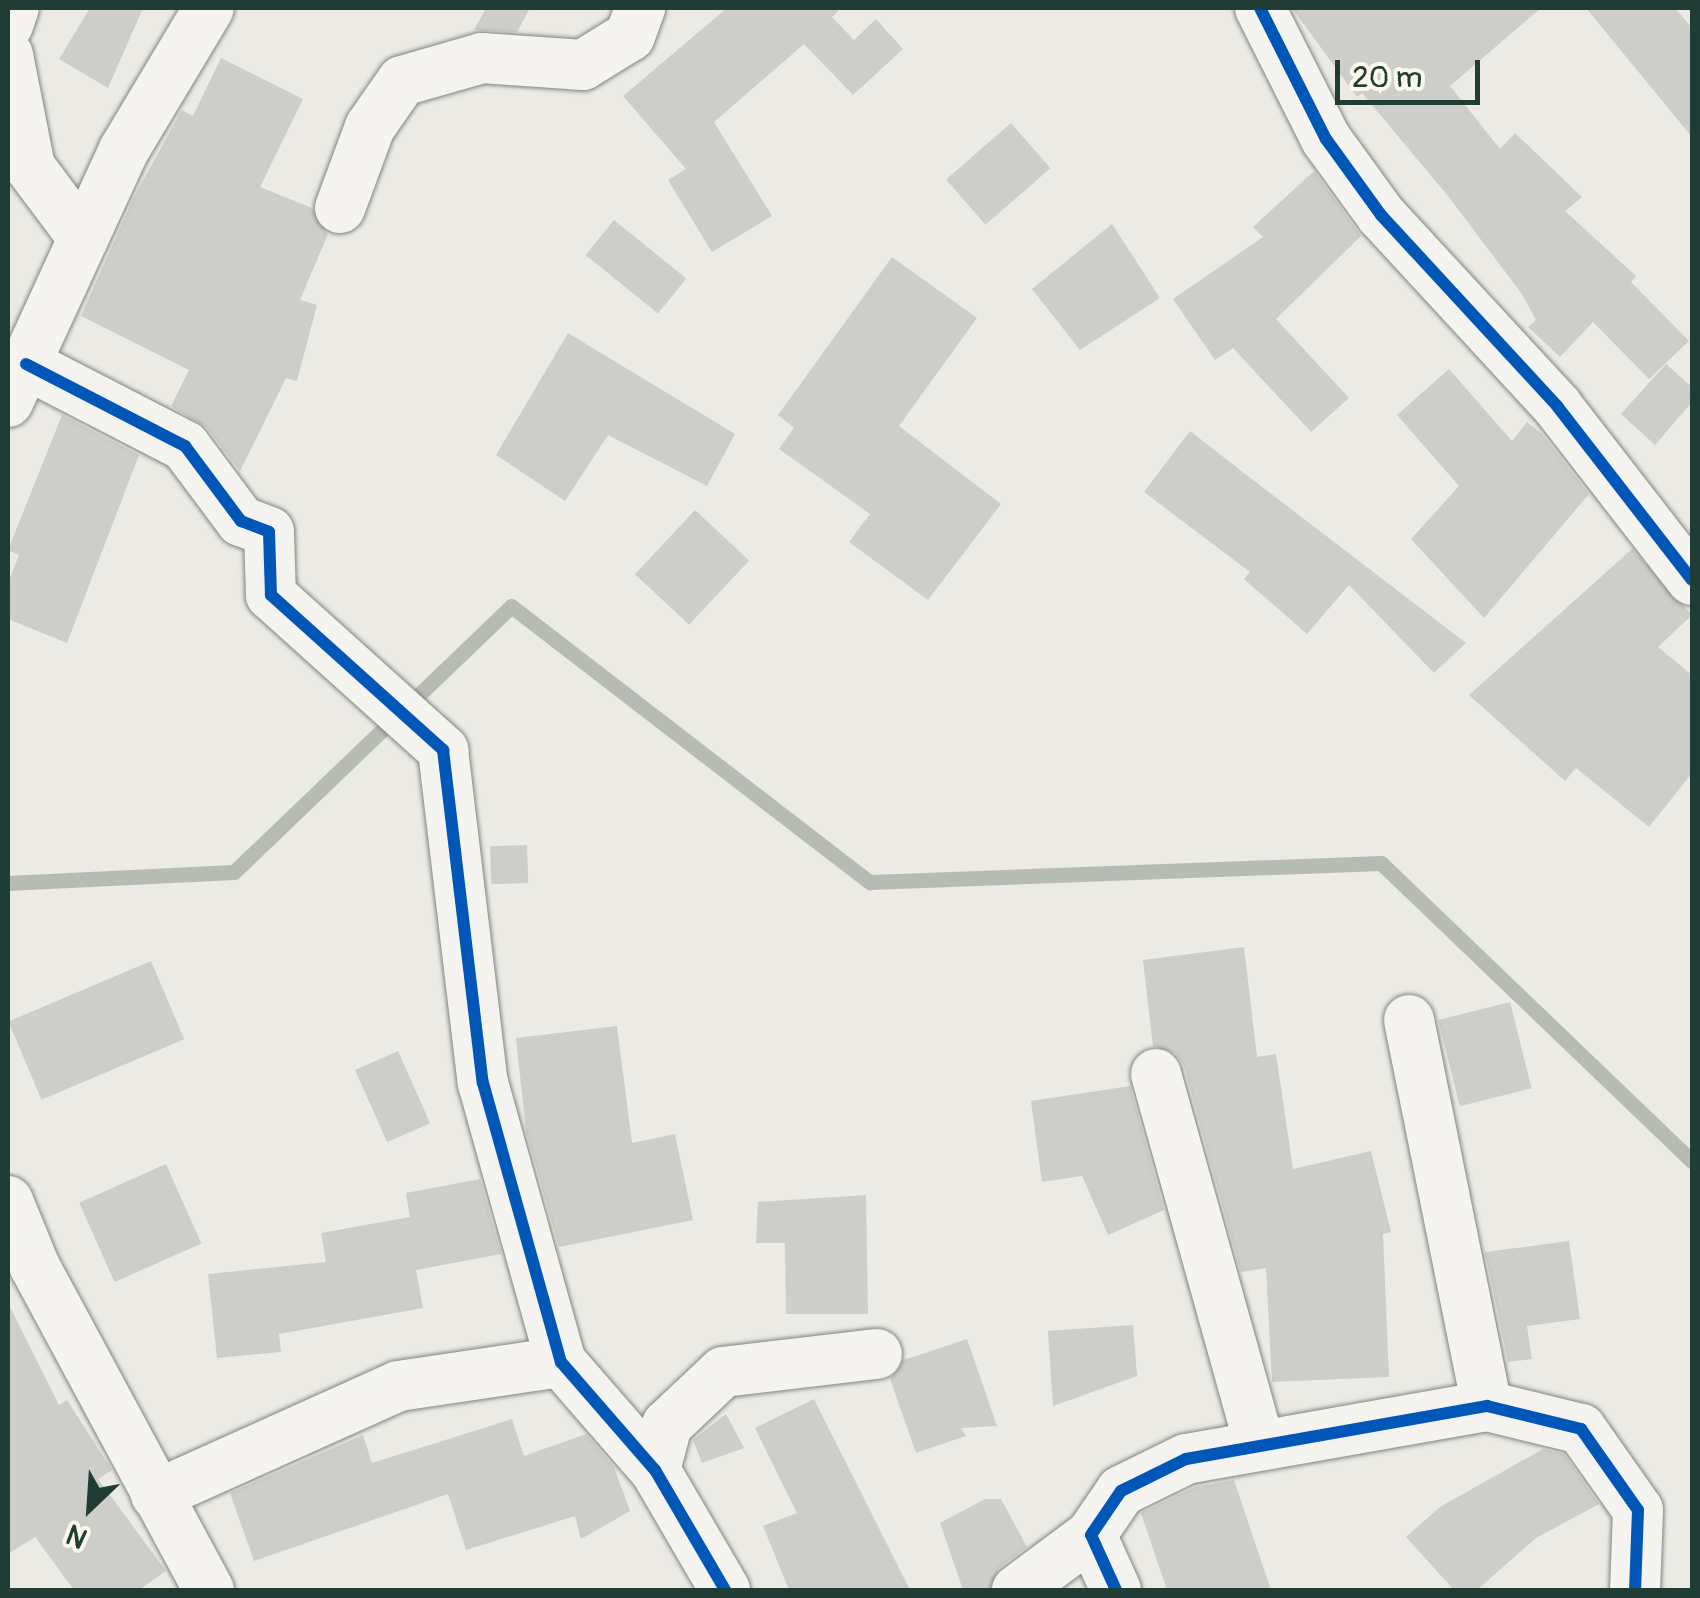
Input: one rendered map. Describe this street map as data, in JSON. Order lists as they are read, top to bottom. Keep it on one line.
{"scale_bar":"20 m","north":"bottom left"}
